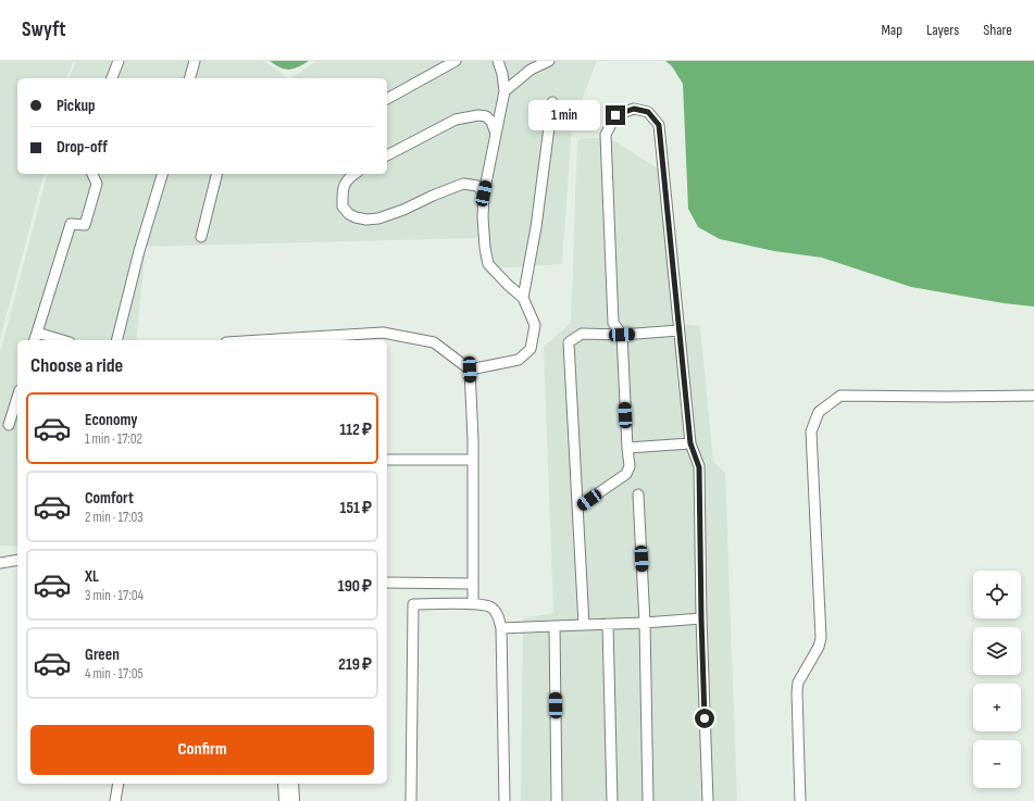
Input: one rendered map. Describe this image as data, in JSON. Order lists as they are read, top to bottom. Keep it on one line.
{"page":{"header":"Swyft","nav":["Map","Layers","Share"],"banner":["Pickup","Drop-off"],"bubble":"1 min","heading":"Choose a ride","list":[{"name":"Economy","note":"1 min · 17:02","value":"112 ₽"},{"name":"Comfort","note":"2 min · 17:03","value":"151 ₽"},{"name":"XL","note":"3 min · 17:04","value":"190 ₽"},{"name":"Green","note":"4 min · 17:05","value":"219 ₽"}],"map_buttons":["+","−"],"buttons":"Confirm"}}
